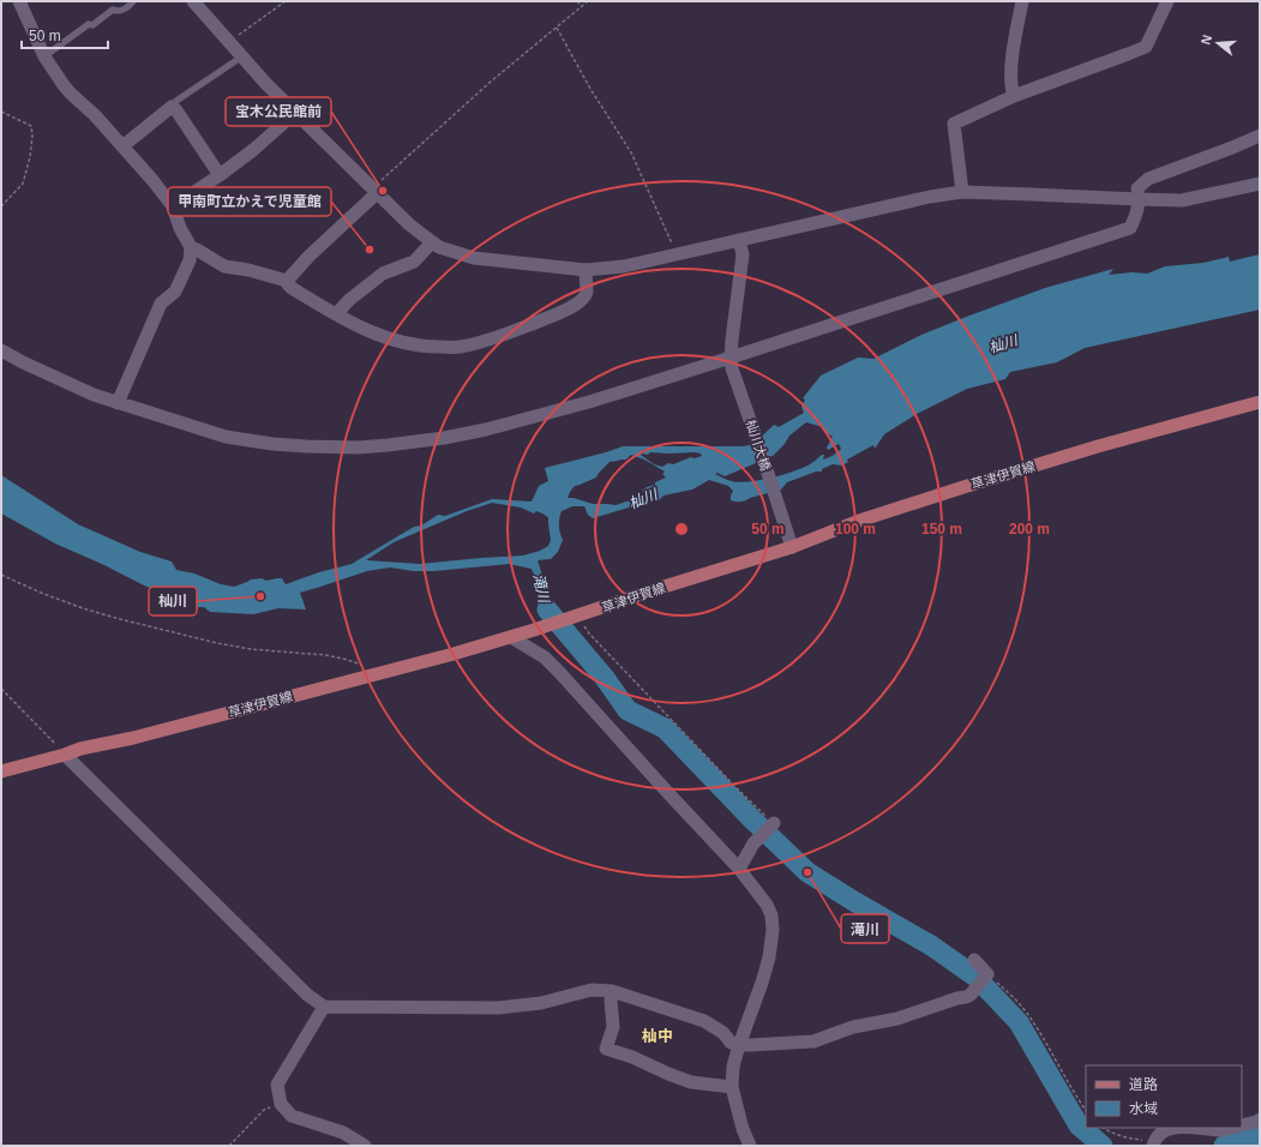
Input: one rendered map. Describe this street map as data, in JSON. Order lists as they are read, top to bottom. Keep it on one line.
{"streets":{"main road":["草津伊賀線"],"street":["杣川大橋"]},"crossings":[["杣川大橋","草津伊賀線"]],"districts":["杣中"],"water":["杣川","滝川"],"places":["宝木公民館前","甲南町立かえで児童館","杣川","滝川"],"legend":["道路","水域"],"scale_bar":"50 m","north":"left","rings":["50 m","100 m","150 m","200 m"]}
